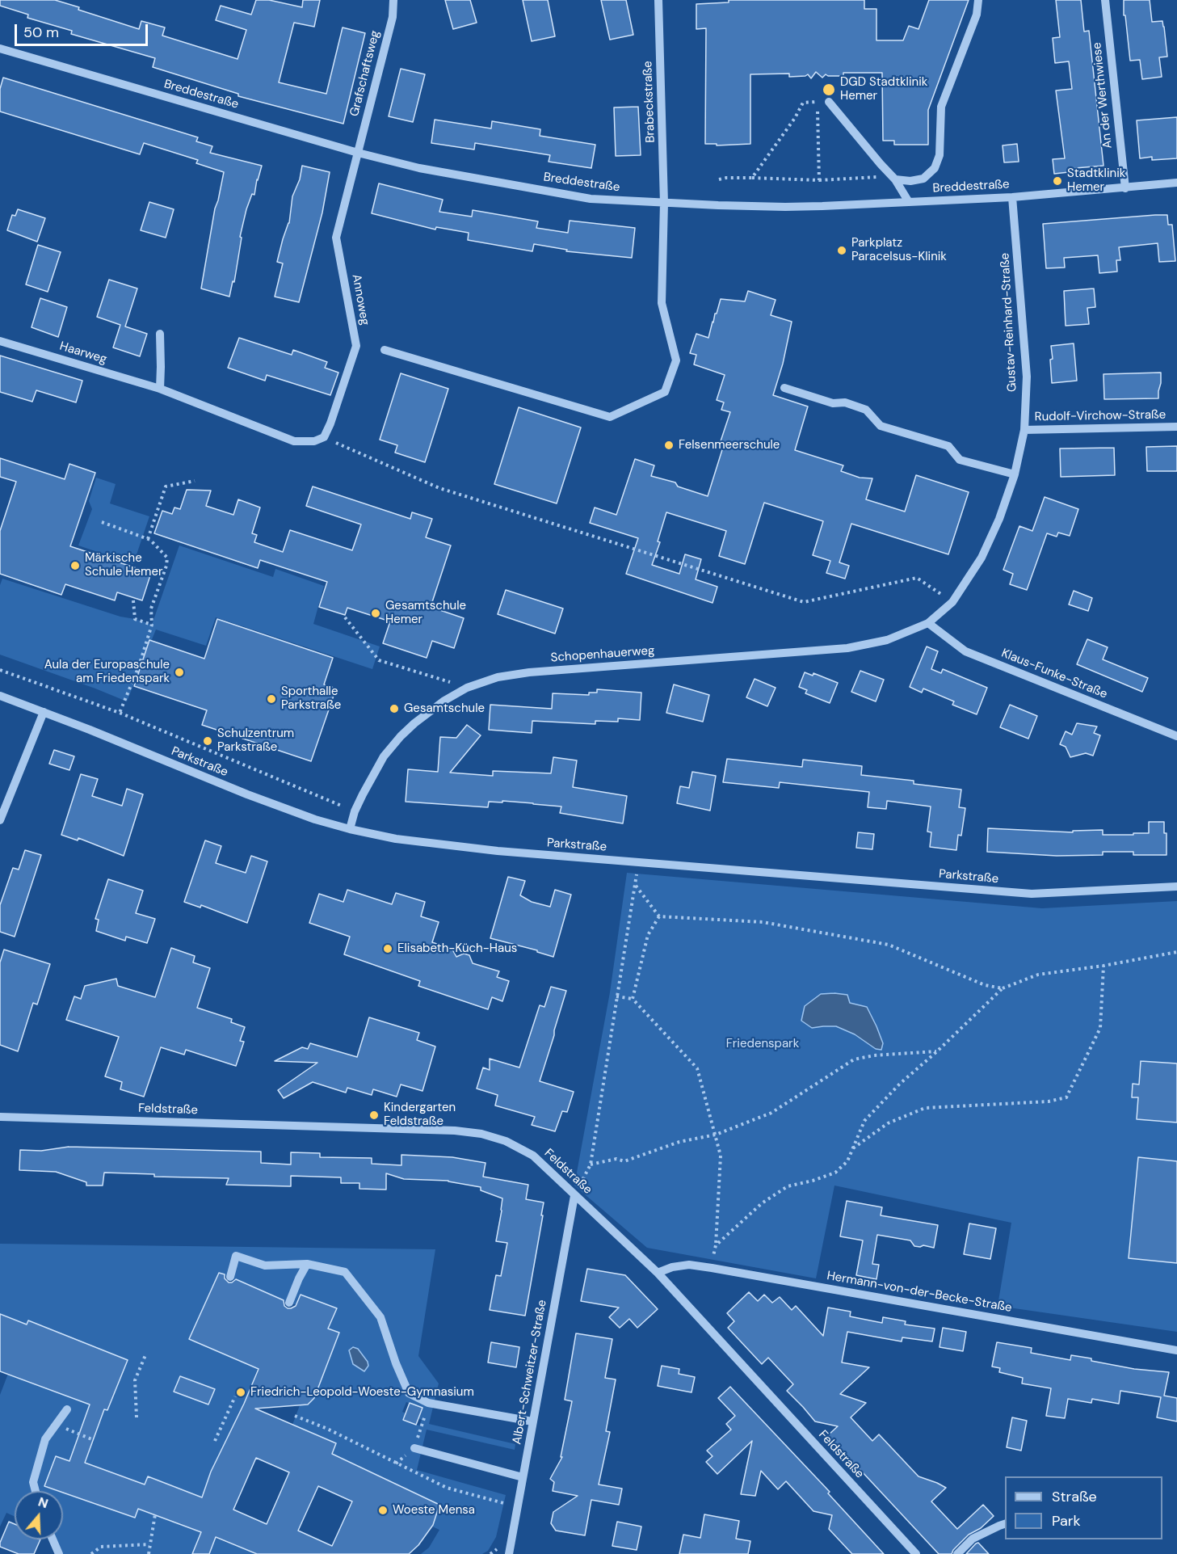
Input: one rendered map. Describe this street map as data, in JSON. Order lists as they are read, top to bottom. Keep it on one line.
{"streets":{"street":["Grafschaftsweg","Breddestraße","An der Werthwiese","Brabeckstraße","Annoweg","Gustav-Reinhard-Straße","Haarweg","Rudolf-Virchow-Straße","Schopenhauerweg","Klaus-Funke-Straße","Parkstraße","Feldstraße","Hermann-von-der-Becke-Straße","Albert-Schweitzer-Straße"]},"crossings":[["Grafschaftsweg","Breddestraße"],["Grafschaftsweg","Annoweg"],["Breddestraße","An der Werthwiese"],["Breddestraße","Brabeckstraße"],["Breddestraße","Annoweg"],["Breddestraße","Gustav-Reinhard-Straße"],["Annoweg","Haarweg"],["Gustav-Reinhard-Straße","Rudolf-Virchow-Straße"],["Gustav-Reinhard-Straße","Schopenhauerweg"],["Gustav-Reinhard-Straße","Klaus-Funke-Straße"],["Schopenhauerweg","Klaus-Funke-Straße"],["Schopenhauerweg","Parkstraße"],["Feldstraße","Hermann-von-der-Becke-Straße"],["Feldstraße","Albert-Schweitzer-Straße"]],"parks":["Friedenspark"],"places":["DGD Stadtklinik Hemer","Stadtklinik Hemer","Parkplatz Paracelsus-Klinik","Felsenmeerschule","Märkische Schule Hemer","Gesamtschule Hemer","Aula der Europaschule am Friedenspark","Sporthalle Parkstraße","Gesamtschule","Schulzentrum Parkstraße","Elisabeth-Küch-Haus","Kindergarten Feldstraße","Friedrich-Leopold-Woeste-Gymnasium","Woeste Mensa"],"legend":["Straße","Park"],"scale_bar":"50 m","north":"top"}
